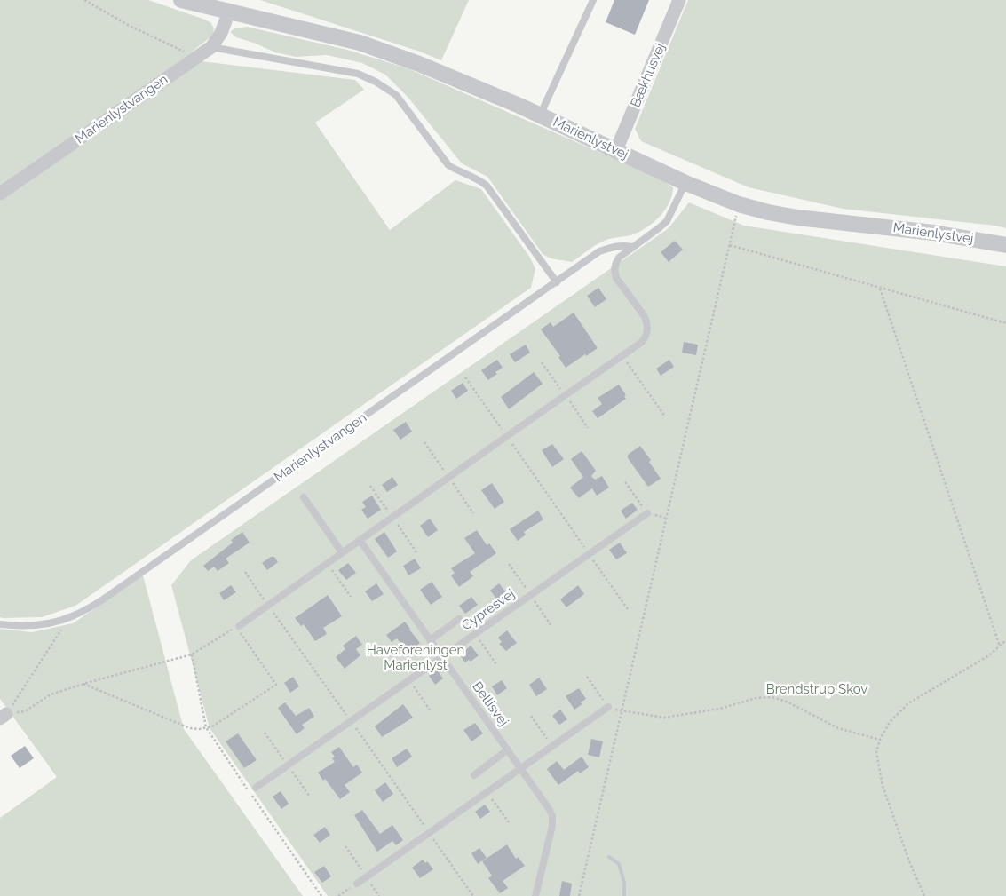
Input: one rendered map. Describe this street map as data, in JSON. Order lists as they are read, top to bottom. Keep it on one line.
{"streets":{"street":["Bækhusvej","Marienlystvangen","Marienlystvej"],"lane":["Cypresvej","Bellisvej"]},"crossings":[["Bækhusvej","Marienlystvej"],["Marienlystvangen","Marienlystvej"],["Cypresvej","Bellisvej"]],"parks":["Haveforeningen Marienlyst","Brendstrup Skov"]}
